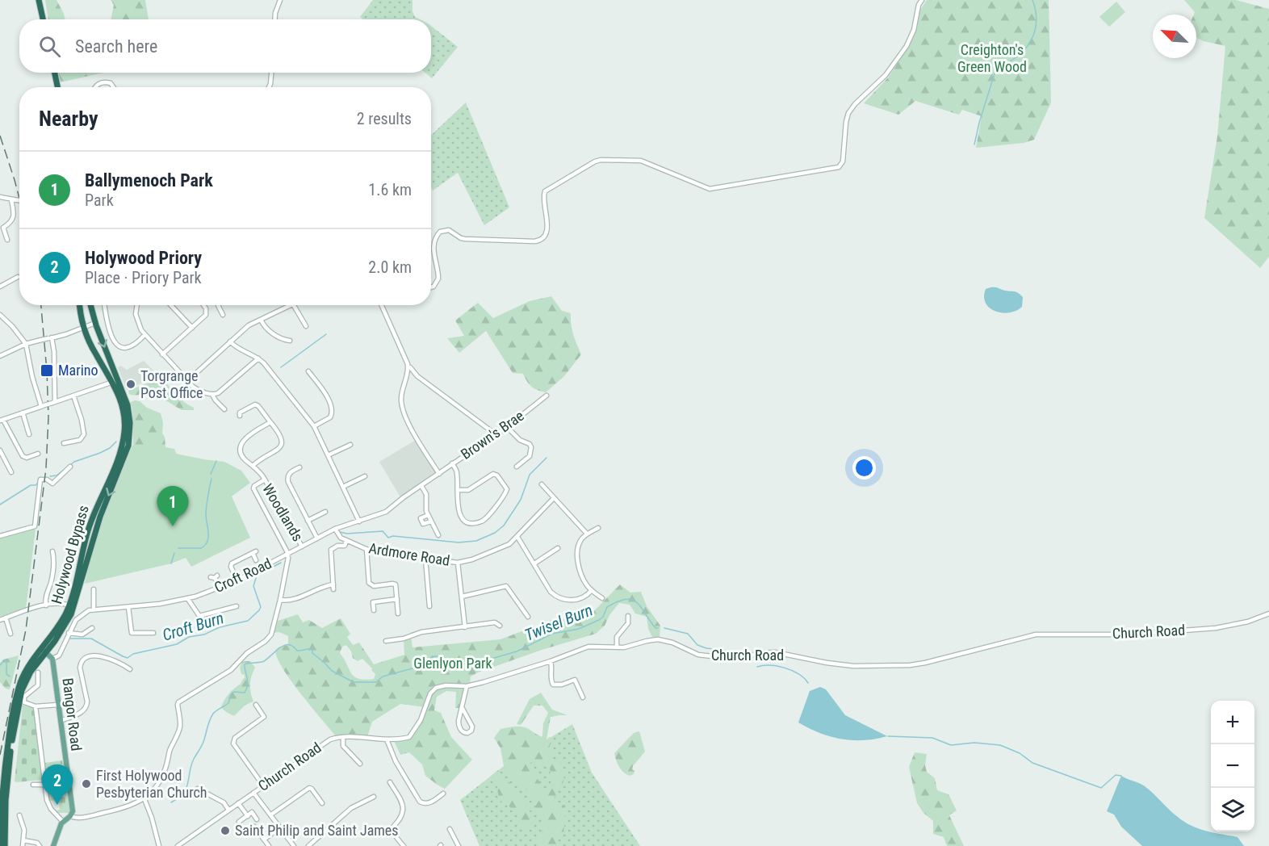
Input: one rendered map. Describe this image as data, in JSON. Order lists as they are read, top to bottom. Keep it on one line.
{"streets":{"highway":["Holywood Bypass"],"main road":["Bangor Road"],"street":["Brown's Brae","Woodlands","Ardmore Road","Croft Road","Church Road"]},"crossings":[["Brown's Brae","Croft Road"],["Woodlands","Croft Road"],["Holywood Bypass","Bangor Road"],["Ardmore Road","Croft Road"]],"water":["Twisel Burn","Croft Burn"],"parks":["Creighton's Green Wood","Glenlyon Park"],"places":{"transit":["Marino"],"other":["Torgrange Post Office","First Holywood Pesbyterian Church","Saint Philip and Saint James"]},"north":"top left","page":{"search":"Search here","heading":["Nearby","2 results"],"list":[{"mark":"1","name":"Ballymenoch Park","note":"Park","value":"1.6 km"},{"mark":"2","name":"Holywood Priory","note":"Place · Priory Park","value":"2.0 km"}],"pins":["1","2"],"map_buttons":["+","−"]}}
